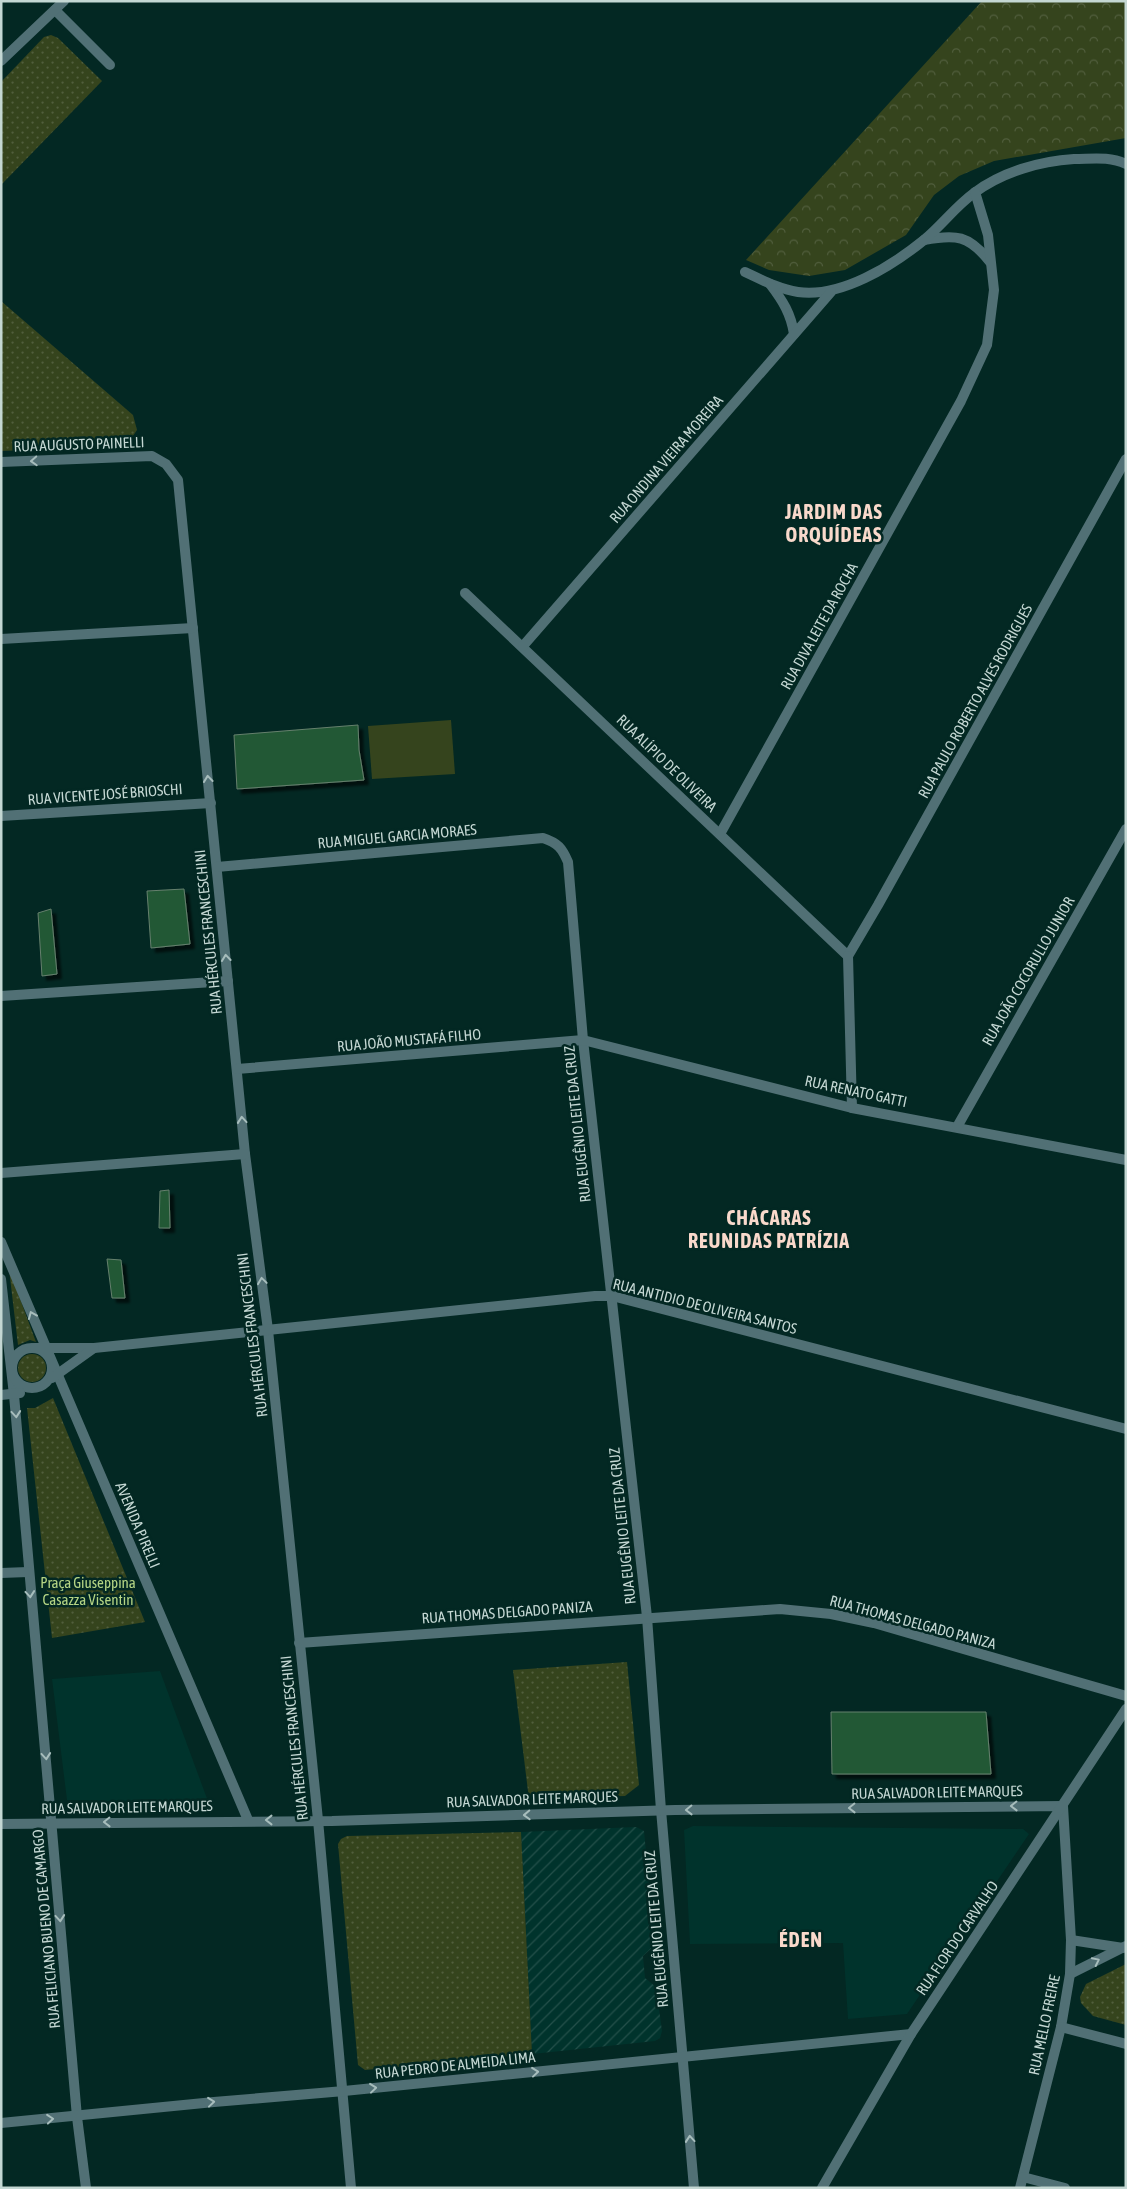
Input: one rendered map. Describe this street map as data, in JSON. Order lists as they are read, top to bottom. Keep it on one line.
{"streets":{"street":["RUA AUGUSTO PAINELLI","RUA ONDINA VIEIRA MOREIRA","RUA DIVA LEITE DA ROCHA","RUA PAULO ROBERTO ALVES RODRIGUES","RUA ALÍPIO DE OLIVEIRA","RUA VICENTE JOSÉ BRIOSCHI","RUA MIGUEL GARCIA MORAES","RUA HÉRCULES FRANCESCHINI","RUA JOÃO COCORULLO JUNIOR","RUA JOÃO MUSTAFÁ FILHO","RUA RENATO GATTI","RUA EUGÊNIO LEITE DA CRUZ","RUA ANTIDIO DE OLIVEIRA SANTOS","AVENIDA PIRELLI","RUA THOMAS DELGADO PANIZA","RUA SALVADOR LEITE MARQUES","RUA FELICIANO BUENO DE CAMARGO","RUA FLOR DO CARVALHO","RUA MELLO FREIRE","RUA PEDRO DE ALMEIDA LIMA"]},"crossings":[["RUA AUGUSTO PAINELLI","RUA HÉRCULES FRANCESCHINI"],["RUA ONDINA VIEIRA MOREIRA","RUA ALÍPIO DE OLIVEIRA"],["RUA DIVA LEITE DA ROCHA","RUA ALÍPIO DE OLIVEIRA"],["RUA PAULO ROBERTO ALVES RODRIGUES","RUA ALÍPIO DE OLIVEIRA"],["RUA VICENTE JOSÉ BRIOSCHI","RUA HÉRCULES FRANCESCHINI"],["RUA MIGUEL GARCIA MORAES","RUA HÉRCULES FRANCESCHINI"],["RUA MIGUEL GARCIA MORAES","RUA EUGÊNIO LEITE DA CRUZ"],["RUA HÉRCULES FRANCESCHINI","RUA JOÃO MUSTAFÁ FILHO"],["RUA HÉRCULES FRANCESCHINI","RUA ANTIDIO DE OLIVEIRA SANTOS"],["RUA HÉRCULES FRANCESCHINI","RUA THOMAS DELGADO PANIZA"],["RUA HÉRCULES FRANCESCHINI","RUA SALVADOR LEITE MARQUES"],["RUA HÉRCULES FRANCESCHINI","RUA PEDRO DE ALMEIDA LIMA"],["RUA JOÃO COCORULLO JUNIOR","RUA RENATO GATTI"],["RUA JOÃO MUSTAFÁ FILHO","RUA RENATO GATTI"],["RUA JOÃO MUSTAFÁ FILHO","RUA EUGÊNIO LEITE DA CRUZ"],["RUA RENATO GATTI","RUA EUGÊNIO LEITE DA CRUZ"],["RUA EUGÊNIO LEITE DA CRUZ","RUA ANTIDIO DE OLIVEIRA SANTOS"],["RUA EUGÊNIO LEITE DA CRUZ","RUA THOMAS DELGADO PANIZA"],["RUA EUGÊNIO LEITE DA CRUZ","RUA SALVADOR LEITE MARQUES"],["RUA EUGÊNIO LEITE DA CRUZ","RUA PEDRO DE ALMEIDA LIMA"],["RUA ANTIDIO DE OLIVEIRA SANTOS","AVENIDA PIRELLI"],["RUA ANTIDIO DE OLIVEIRA SANTOS","RUA FELICIANO BUENO DE CAMARGO"],["AVENIDA PIRELLI","RUA SALVADOR LEITE MARQUES"],["AVENIDA PIRELLI","RUA FELICIANO BUENO DE CAMARGO"],["RUA SALVADOR LEITE MARQUES","RUA FELICIANO BUENO DE CAMARGO"],["RUA SALVADOR LEITE MARQUES","RUA FLOR DO CARVALHO"],["RUA SALVADOR LEITE MARQUES","RUA MELLO FREIRE"],["RUA FELICIANO BUENO DE CAMARGO","RUA PEDRO DE ALMEIDA LIMA"],["RUA FLOR DO CARVALHO","RUA MELLO FREIRE"],["RUA FLOR DO CARVALHO","RUA PEDRO DE ALMEIDA LIMA"]],"one_way":["RUA AUGUSTO PAINELLI","RUA SALVADOR LEITE MARQUES","RUA FELICIANO BUENO DE CAMARGO","RUA PEDRO DE ALMEIDA LIMA"],"districts":["JARDIM DAS ORQUÍDEAS","CHÁCARAS REUNIDAS PATRÍZIA","ÉDEN"],"parks":["Praça Giuseppina Casazza Visentin"]}
